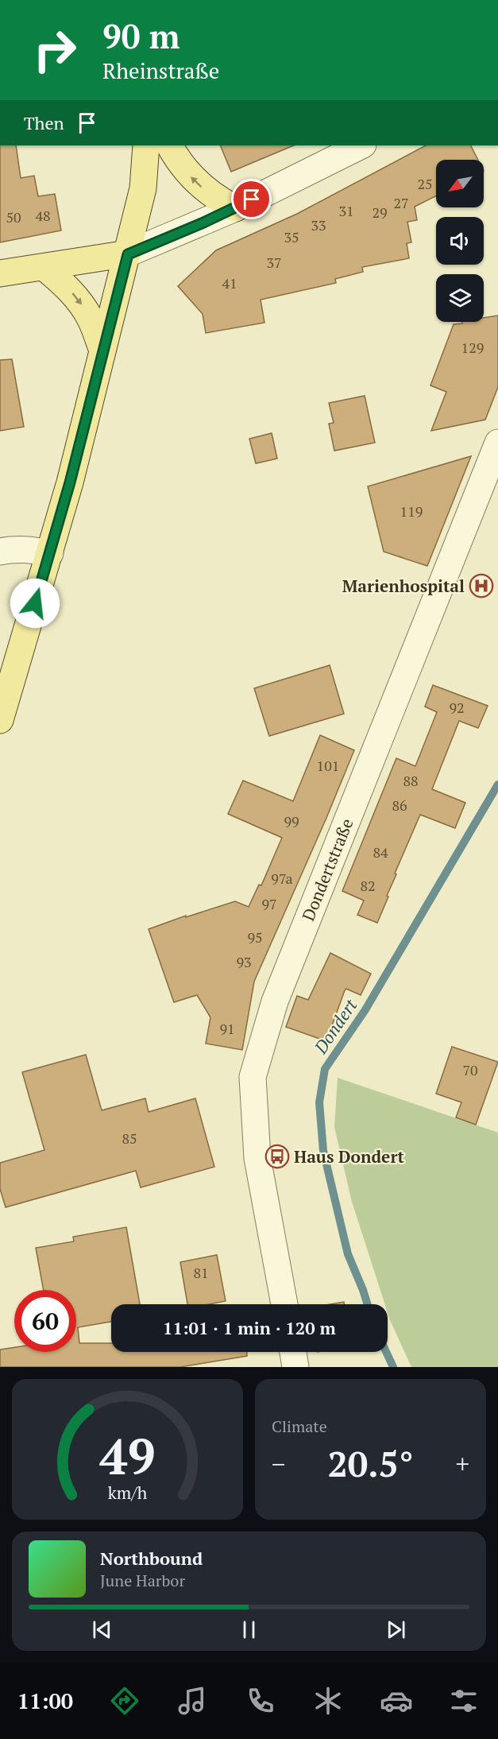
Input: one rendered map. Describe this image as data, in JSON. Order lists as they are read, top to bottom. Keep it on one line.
{"streets":{"street":["Dondertstraße"]},"water":["Dondert"],"places":{"hospital":["Marienhospital"],"bus stop":["Haus Dondert"]},"house_numbers":["25","27","31","29","48","50","33","35","37","41","129","119","92","101","88","86","99","84","97a","82","97","95","93","91","70","85","81"],"north":"bottom left","page":{"turn":["90 m","Rheinstraße"],"then":"Then","limit":"60","trip":"11:01 · 1 min · 120 m","tile":"Climate","heat":["−","20.5°","+"],"song":["Northbound","June Harbor"],"tabs":"11:00","gauge":["49","km/h"]}}
